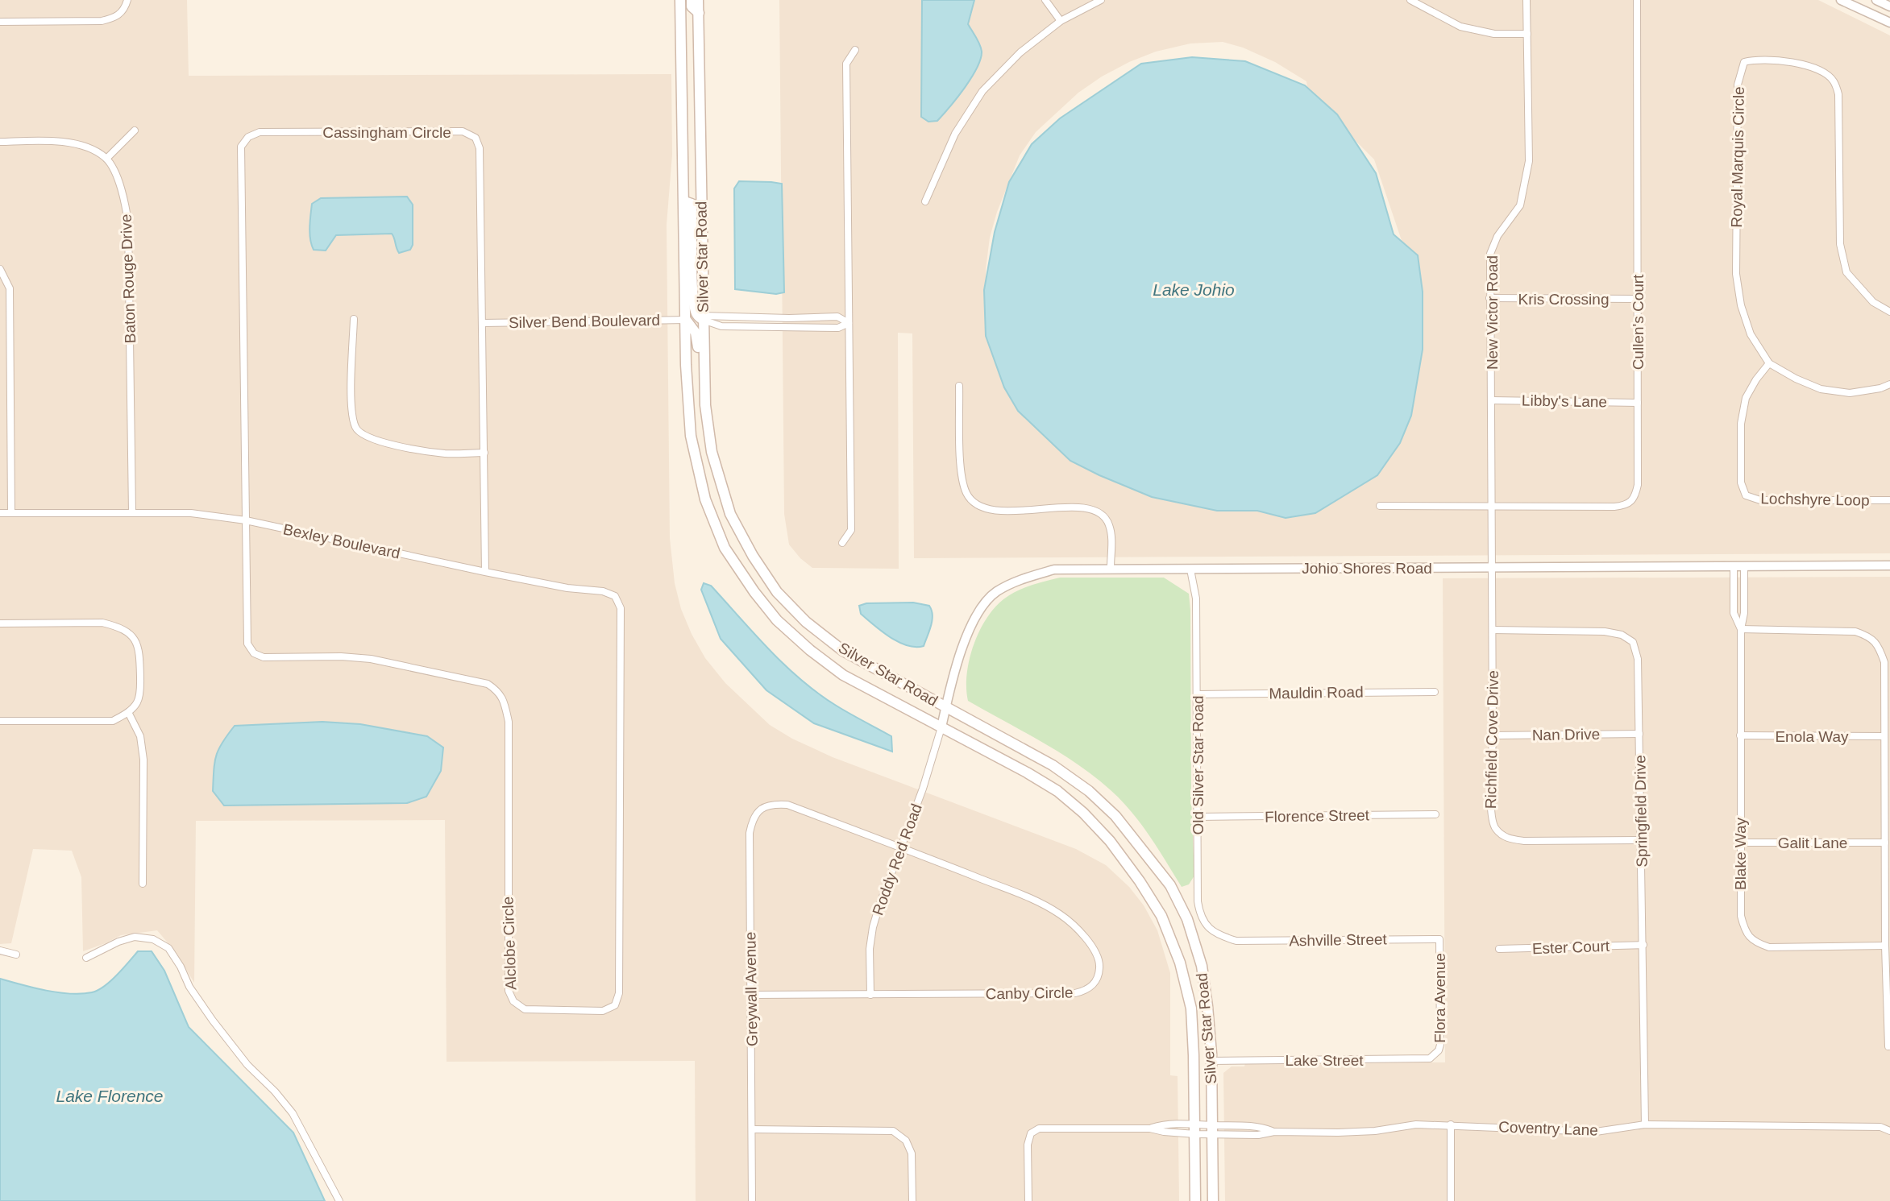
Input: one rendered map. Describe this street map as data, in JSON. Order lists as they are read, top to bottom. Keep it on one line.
{"streets":{"main road":["Silver Star Road"],"street":["Cassingham Circle","Royal Marquis Circle","Baton Rouge Drive","Kris Crossing","New Victor Road","Silver Bend Boulevard","Cullen's Court","Libby's Lane","Lochshyre Loop","Bexley Boulevard","Johio Shores Road","Mauldin Road","Nan Drive","Enola Way","Richfield Cove Drive","Old Silver Star Road","Springfield Drive","Florence Street","Galit Lane","Blake Way","Roddy Red Road","Ashville Street","Alclobe Circle","Ester Court","Greywall Avenue","Canby Circle","Flora Avenue","Lake Street","Coventry Lane"]},"crossings":[["Cassingham Circle","Silver Bend Boulevard"],["Cassingham Circle","Bexley Boulevard"],["Cassingham Circle","Alclobe Circle"],["Royal Marquis Circle","Lochshyre Loop"],["Silver Star Road","Silver Bend Boulevard"],["Silver Star Road","Johio Shores Road"],["Silver Star Road","Roddy Red Road"],["Silver Star Road","Lake Street"],["Silver Star Road","Coventry Lane"],["Baton Rouge Drive","Bexley Boulevard"],["Kris Crossing","New Victor Road"],["Kris Crossing","Cullen's Court"],["New Victor Road","Cullen's Court"],["New Victor Road","Libby's Lane"],["New Victor Road","Johio Shores Road"],["New Victor Road","Richfield Cove Drive"],["Cullen's Court","Libby's Lane"],["Bexley Boulevard","Alclobe Circle"],["Johio Shores Road","Richfield Cove Drive"],["Johio Shores Road","Old Silver Star Road"],["Johio Shores Road","Blake Way"],["Johio Shores Road","Roddy Red Road"],["Mauldin Road","Old Silver Star Road"],["Nan Drive","Richfield Cove Drive"],["Nan Drive","Springfield Drive"],["Enola Way","Blake Way"],["Richfield Cove Drive","Springfield Drive"],["Old Silver Star Road","Florence Street"],["Old Silver Star Road","Ashville Street"],["Springfield Drive","Ester Court"],["Springfield Drive","Coventry Lane"],["Galit Lane","Blake Way"],["Roddy Red Road","Canby Circle"],["Ashville Street","Flora Avenue"],["Greywall Avenue","Canby Circle"],["Flora Avenue","Lake Street"]],"water":["Lake Johio","Lake Florence"]}
